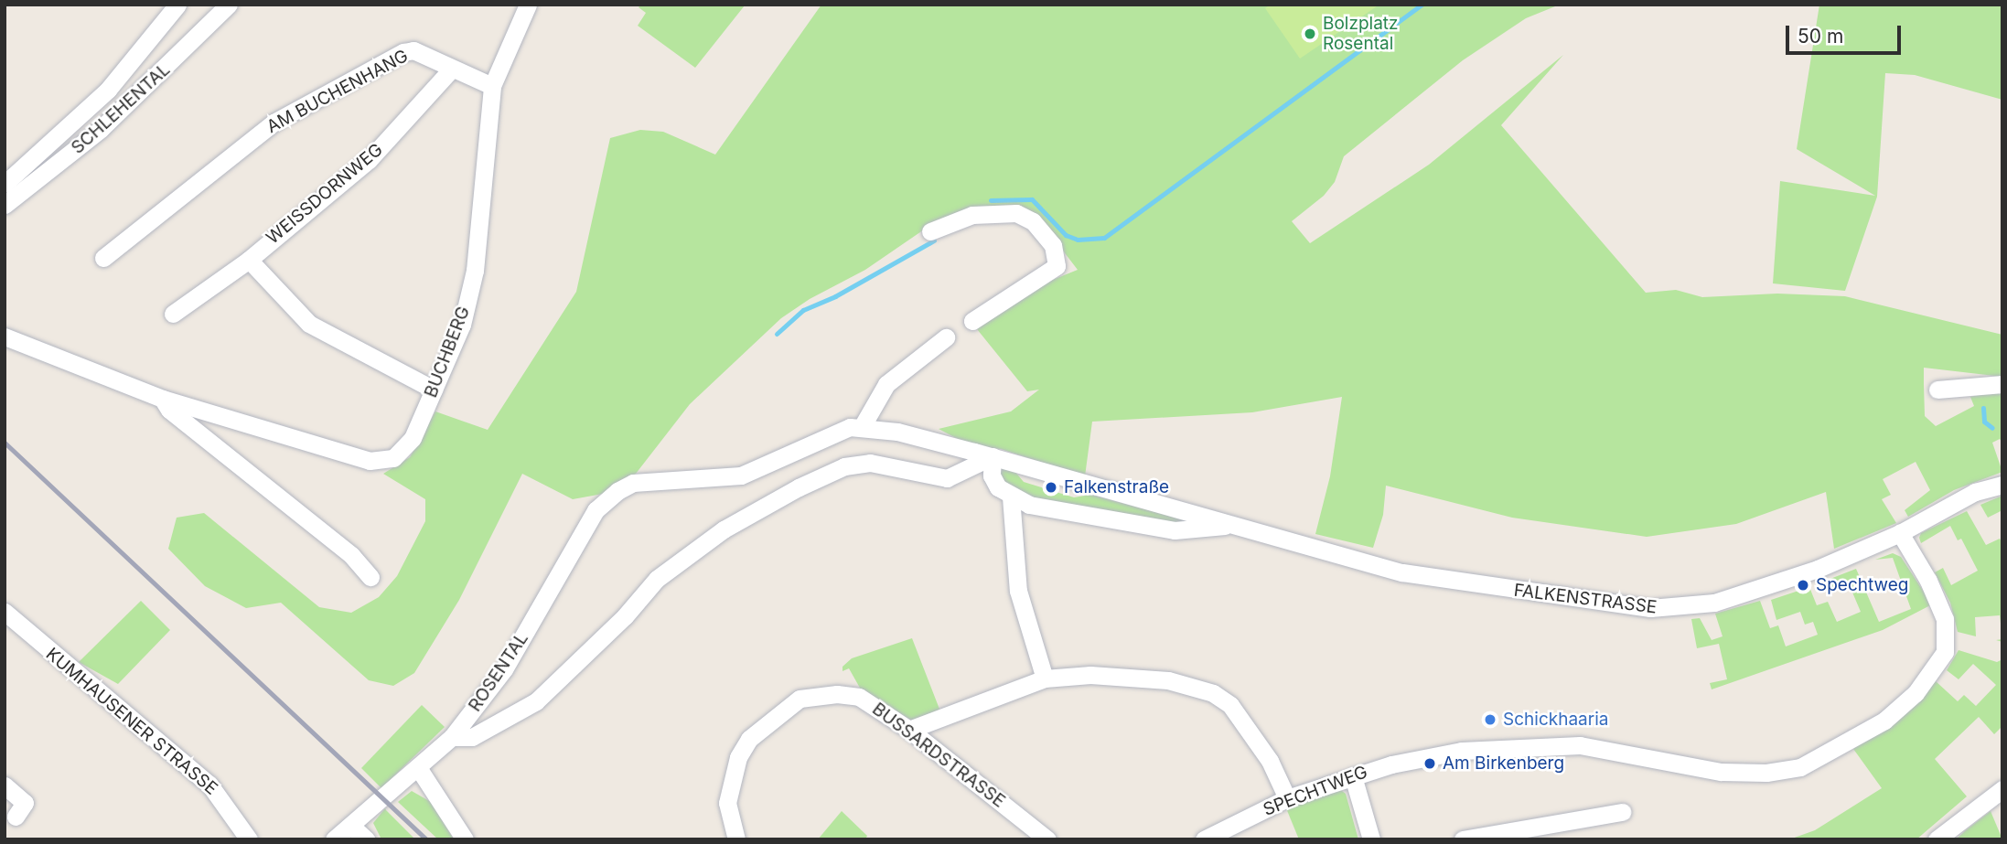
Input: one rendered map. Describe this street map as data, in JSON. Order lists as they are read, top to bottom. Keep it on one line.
{"streets":{"street":["AM BUCHENHANG","SCHLEHENTAL","WEISSDORNWEG","BUCHBERG","FALKENSTRASSE","ROSENTAL","KUMHAUSENER STRASSE","BUSSARDSTRASSE","SPECHTWEG"]},"crossings":[["AM BUCHENHANG","WEISSDORNWEG"],["AM BUCHENHANG","BUCHBERG"],["FALKENSTRASSE","ROSENTAL"],["FALKENSTRASSE","SPECHTWEG"]],"places":["Bolzplatz Rosental","Falkenstraße","Spechtweg","Schickhaaria","Am Birkenberg"],"scale_bar":"50 m"}
